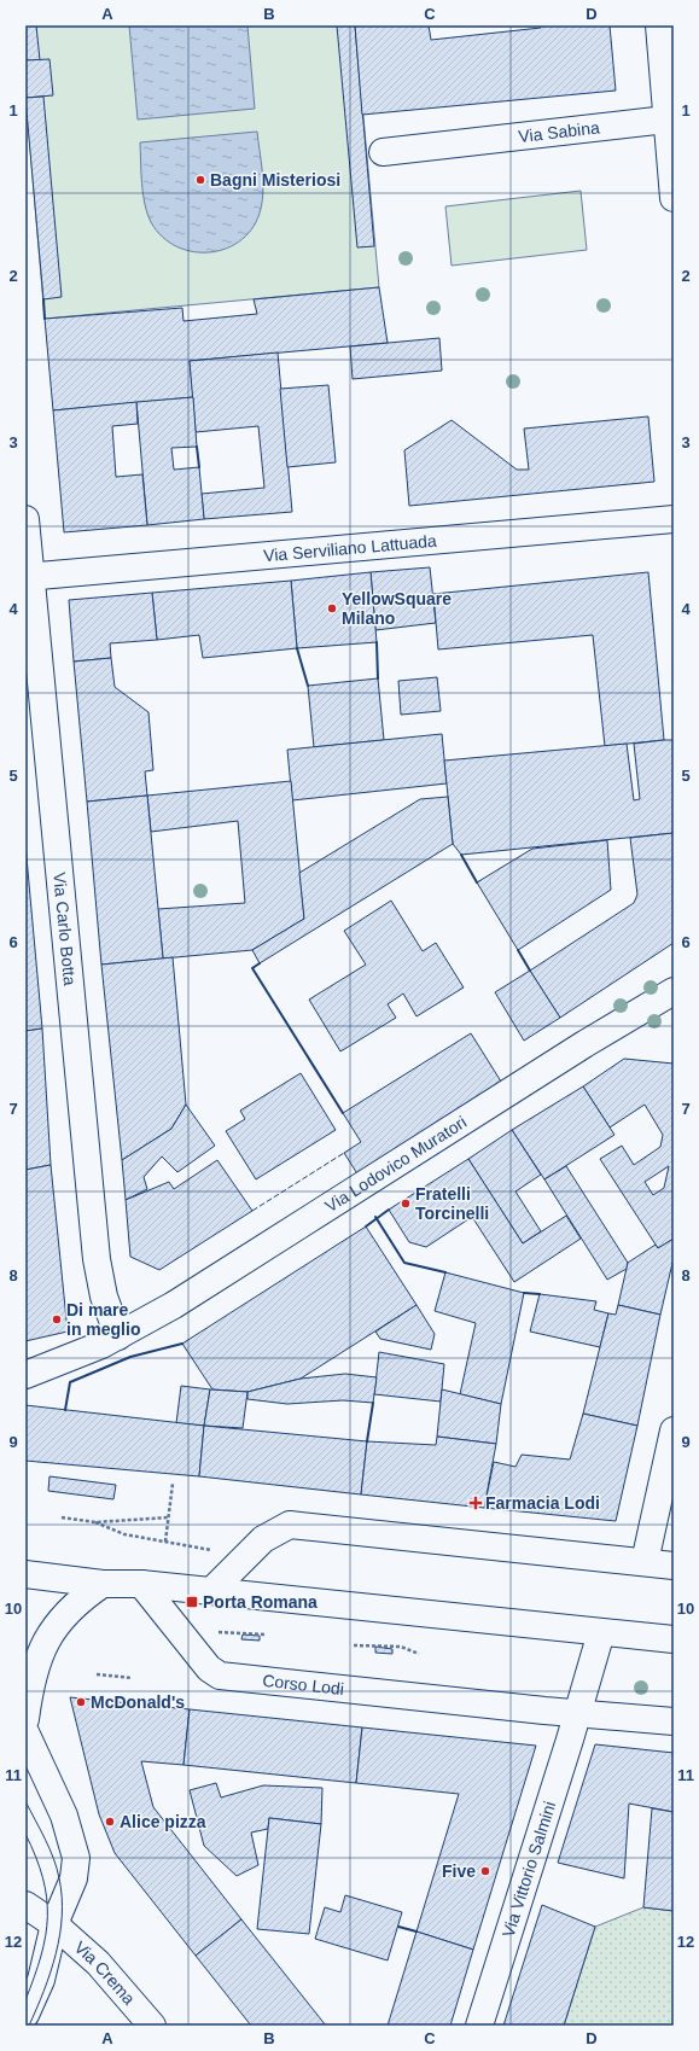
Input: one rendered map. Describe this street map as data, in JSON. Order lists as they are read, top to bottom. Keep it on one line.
{"streets":{"street":["Via Sabina","Via Serviliano Lattuada","Via Carlo Botta","Via Lodovico Muratori","Corso Lodi","Via Vittorio Salmini","Via Crema"]},"crossings":[["Via Serviliano Lattuada","Via Carlo Botta"],["Via Carlo Botta","Via Lodovico Muratori"],["Corso Lodi","Via Vittorio Salmini"]],"places":{"other":["Bagni Misteriosi","YellowSquare Milano","Fratelli Torcinelli","Di mare in meglio","McDonald's","Alice pizza","Five"],"health":["Farmacia Lodi"],"transit":["Porta Romana"]},"grid":{"columns":["A","B","C","D"],"rows":["1","2","3","4","5","6","7","8","9","10","11","12"]}}
